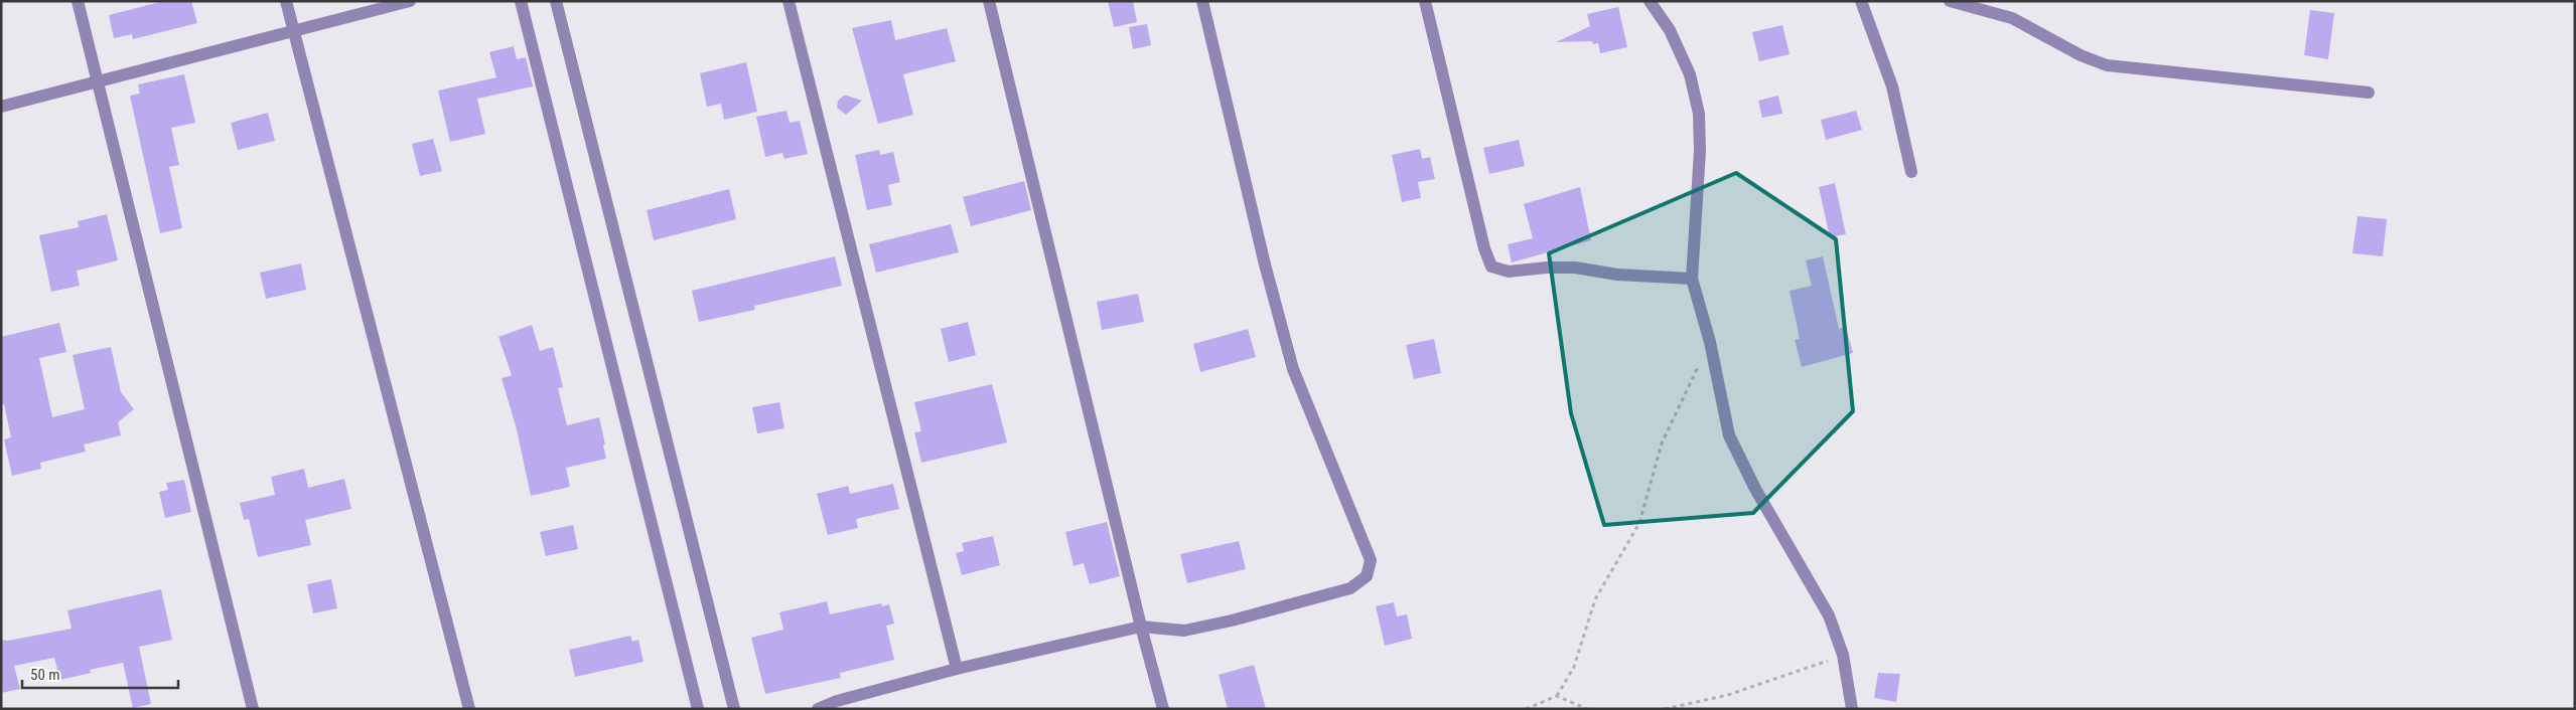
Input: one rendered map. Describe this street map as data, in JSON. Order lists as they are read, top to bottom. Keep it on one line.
{"scale_bar":"50 m"}
